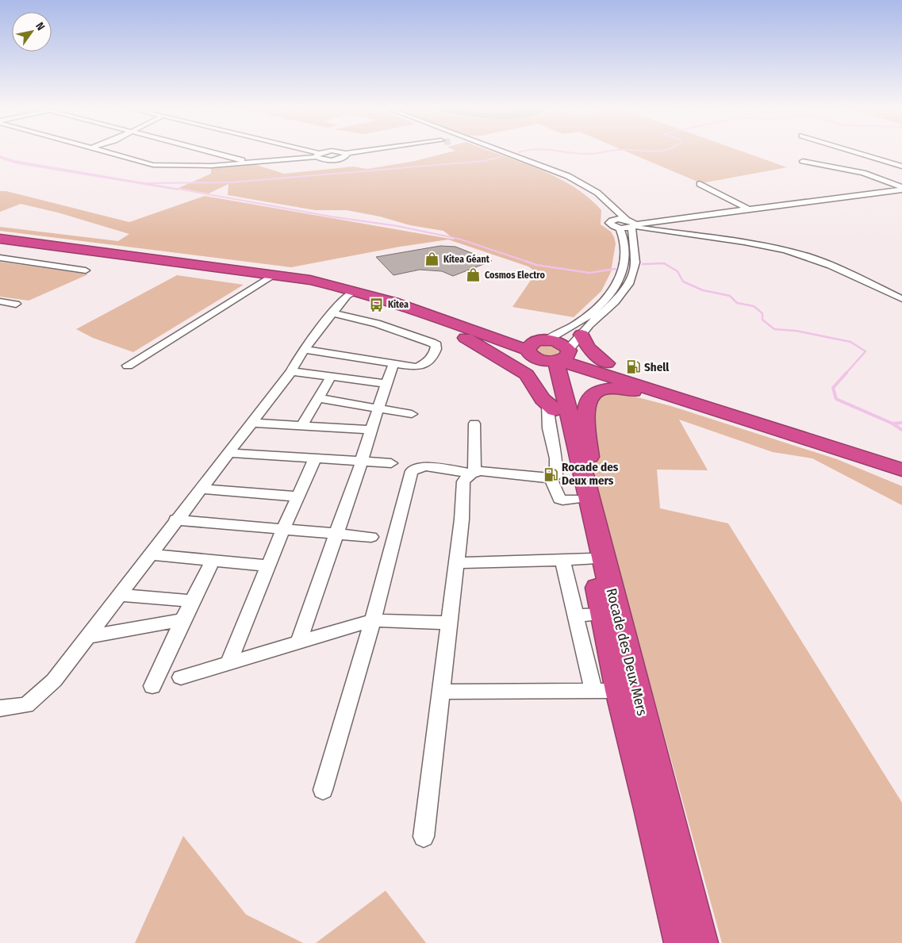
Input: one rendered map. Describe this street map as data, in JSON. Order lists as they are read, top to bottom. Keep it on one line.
{"streets":{"highway":["Rocade des Deux Mers"]},"places":{"shop":["Kitea Géant","Cosmos Electro"],"bus stop":["Kitea"],"fuel station":["Shell","Rocade des Deux mers"]},"north":"top right"}
